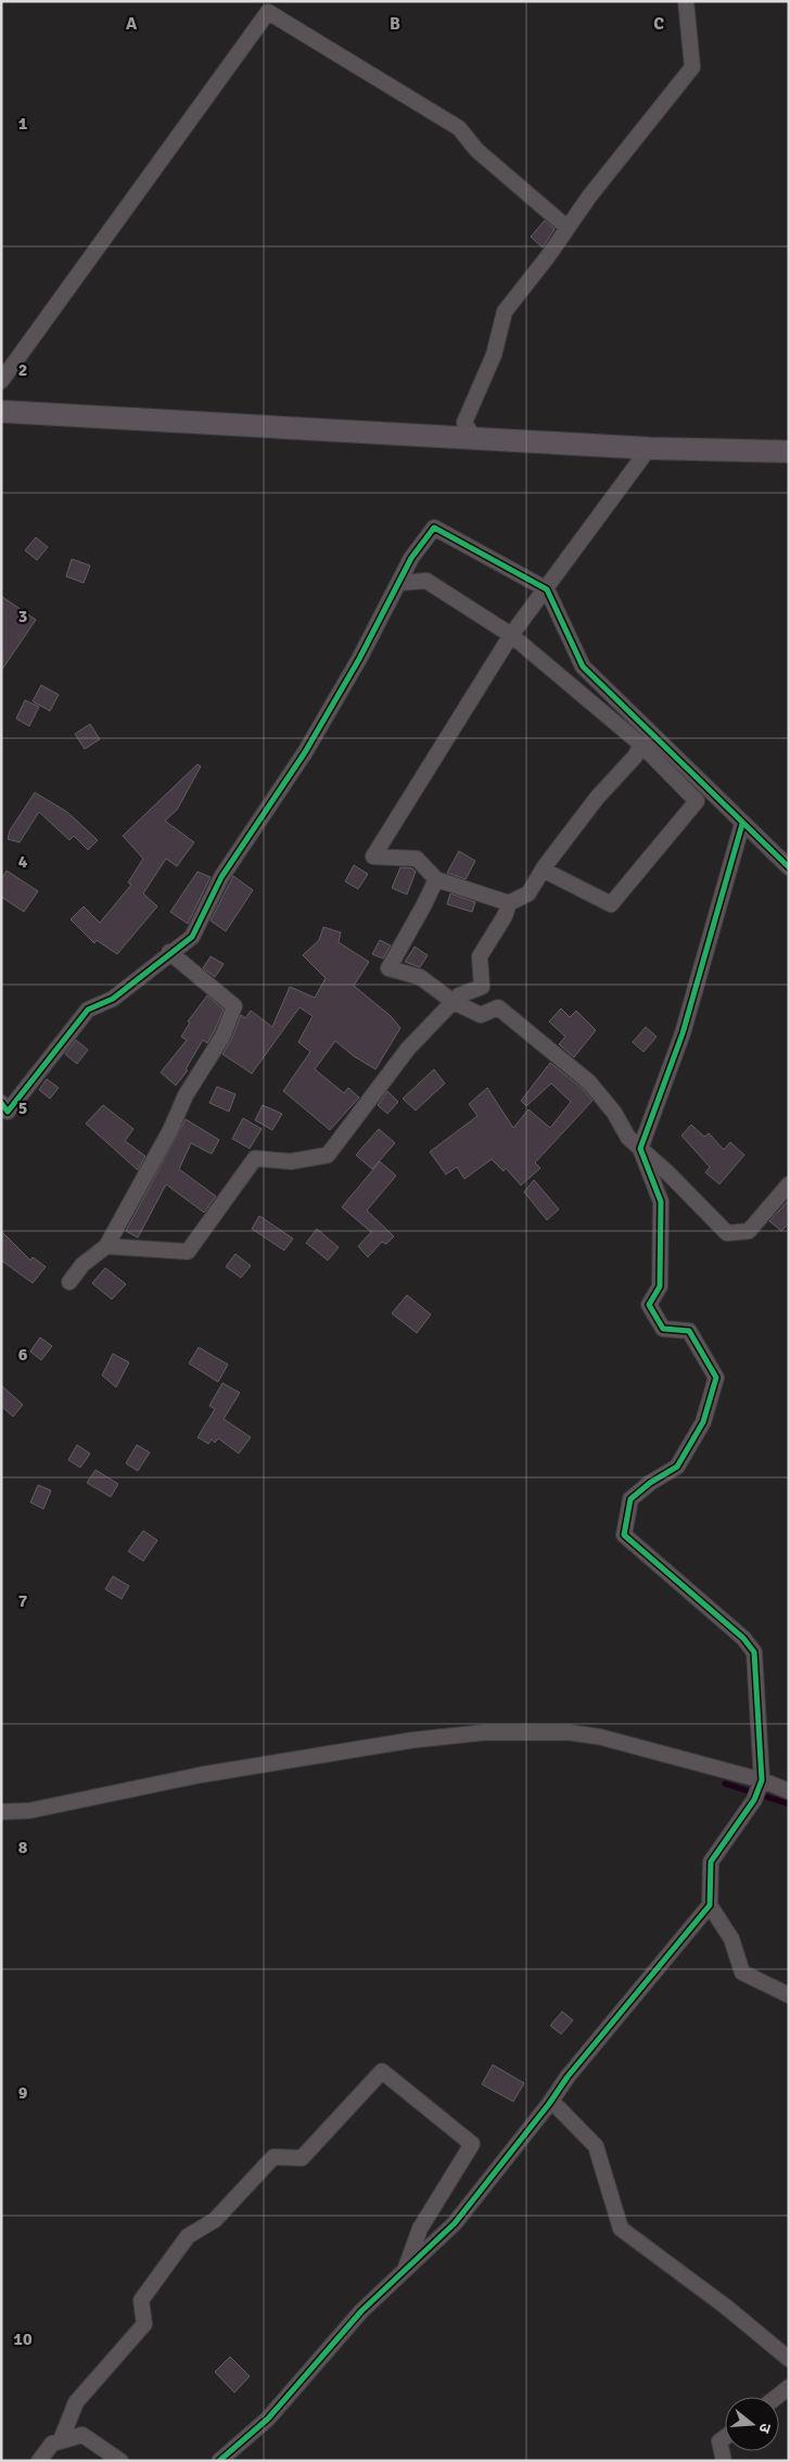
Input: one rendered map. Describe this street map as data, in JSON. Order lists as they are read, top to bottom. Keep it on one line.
{"north":"right","grid":{"columns":["A","B","C"],"rows":["1","2","3","4","5","6","7","8","9","10"]}}
